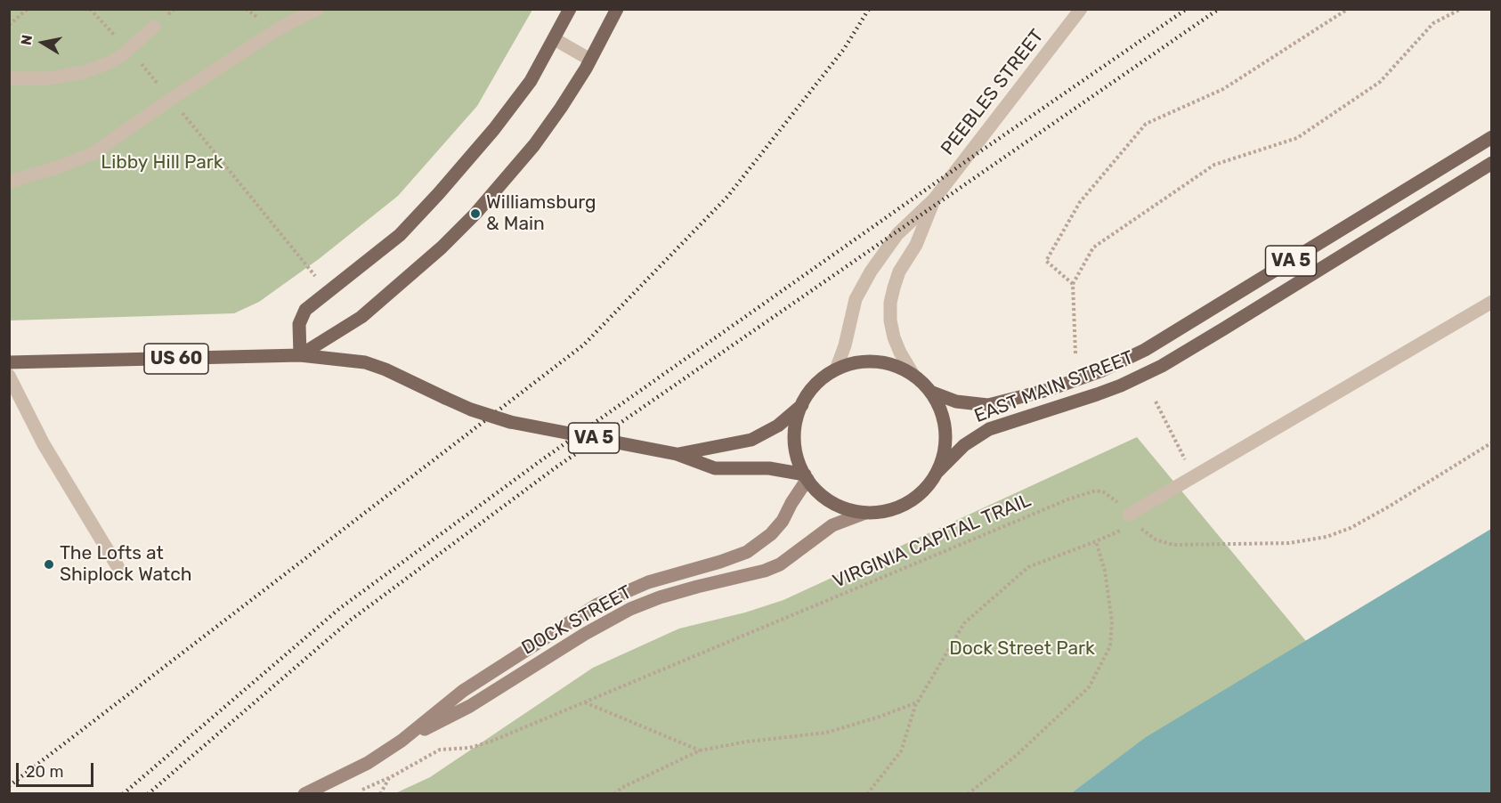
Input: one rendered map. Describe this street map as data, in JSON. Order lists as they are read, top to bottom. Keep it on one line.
{"streets":{"main road":["VA 5","US 60","EAST MAIN STREET","DOCK STREET"],"street":["PEEBLES STREET"],"path":["VIRGINIA CAPITAL TRAIL"]},"crossings":[["PEEBLES STREET","VA 5"],["PEEBLES STREET","EAST MAIN STREET"],["PEEBLES STREET","DOCK STREET"],["VA 5","US 60"],["VA 5","EAST MAIN STREET"],["VA 5","DOCK STREET"],["EAST MAIN STREET","DOCK STREET"]],"parks":["Libby Hill Park","Dock Street Park"],"places":["Williamsburg & Main","The Lofts at Shiplock Watch"],"scale_bar":"20 m","north":"left"}
